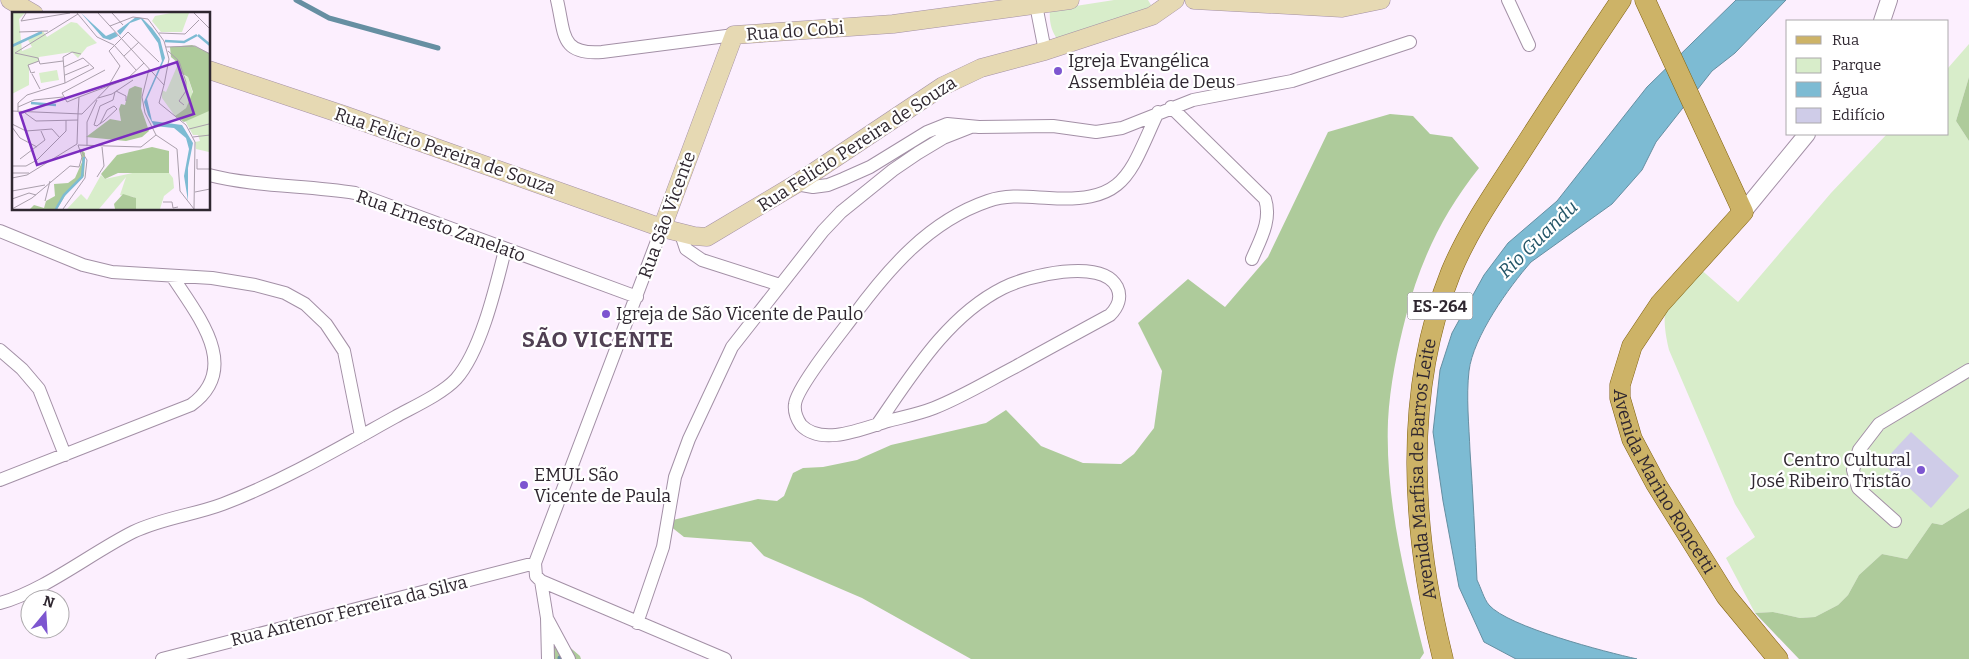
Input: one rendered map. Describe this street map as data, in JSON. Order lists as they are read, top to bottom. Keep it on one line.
{"streets":{"main road":["Rua do Cobi","Rua Felicio Pereira de Souza","Rua São Vicente","ES-264","Avenida Marfisa de Barros Leite","Avenida Marino Roncetti"],"street":["Rua Ernesto Zanelato","Rua Antenor Ferreira da Silva"]},"crossings":[["Rua do Cobi","Rua São Vicente"],["Rua Felicio Pereira de Souza","Rua São Vicente"],["Rua São Vicente","Rua Ernesto Zanelato"],["Rua São Vicente","Rua Antenor Ferreira da Silva"]],"districts":["SÃO VICENTE"],"water":["Rio Guandu"],"places":["Igreja Evangélica Assembléia de Deus","Igreja de São Vicente de Paulo","Centro Cultural José Ribeiro Tristão","EMUL São Vicente de Paula"],"legend":["Rua","Parque","Água","Edifício"],"north":"top"}
